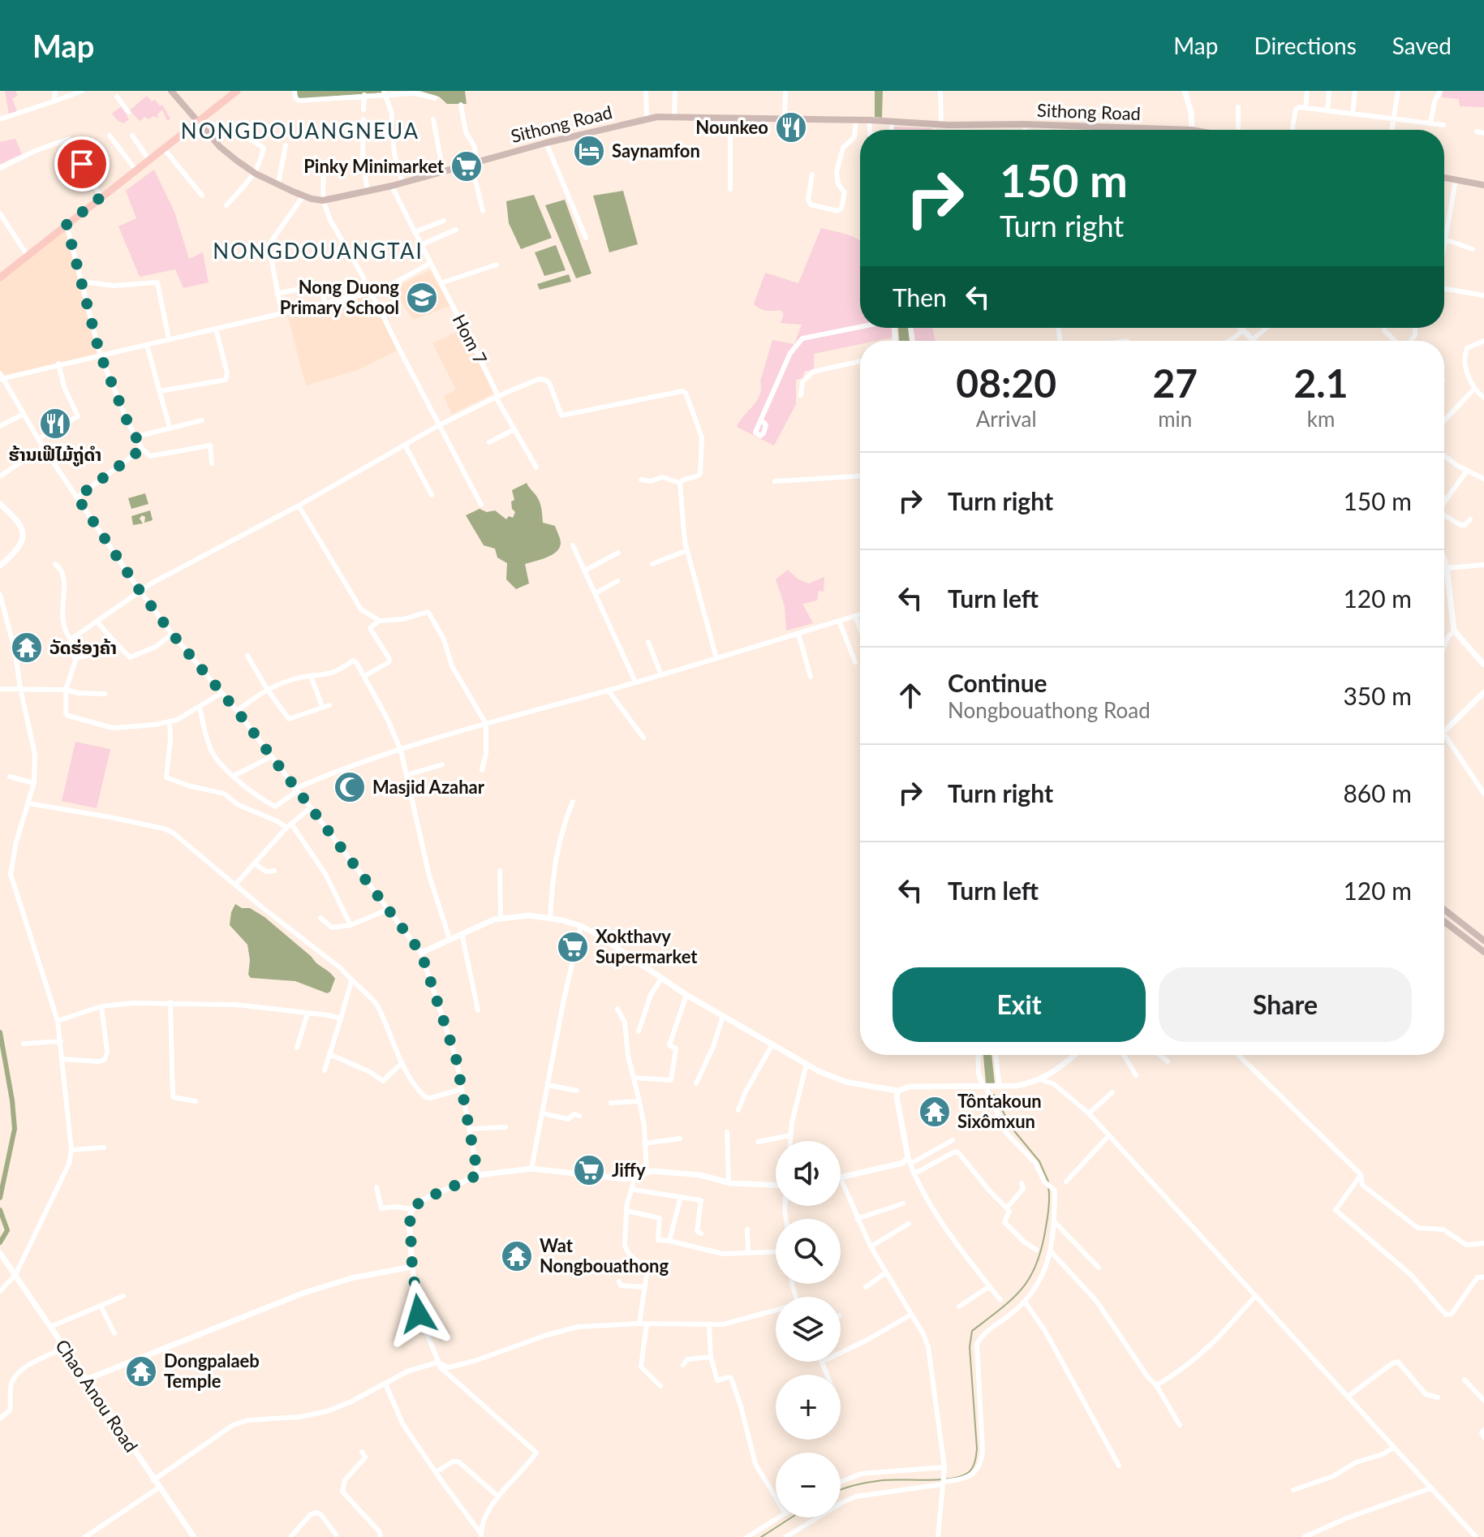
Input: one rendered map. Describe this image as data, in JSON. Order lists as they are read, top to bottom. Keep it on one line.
{"streets":{"main road":["Sithong Road"],"street":["Hom 7","Chao Anou Road"]},"crossings":[["Sithong Road","Hom 7"]],"districts":["NONGDOUANGNEUA","NONGDOUANGTAI"],"places":{"restaurant":["Nounkeo","ຮ້ານເຟີໄມ້ຖູ່ດຳ"],"hotel":["Saynamfon"],"supermarket":["Pinky Minimarket","Xokthavy Supermarket","Jiffy"],"school or university":["Nong Duong Primary School"],"temple":["ວັດຮ່ອງຄ້າ","Tôntakoun Sixômxun","Wat Nongbouathong","Dongpalaeb Temple"],"mosque":["Masjid Azahar"]},"page":{"header":"Map","nav":["Map","Directions","Saved"],"turn":["150 m","Turn right"],"then":"Then","eta":["08:20","Arrival","27","min","2.1","km"],"list":[{"name":"Turn right","value":"150 m"},{"name":"Turn left","value":"120 m"},{"name":"Continue","note":"Nongbouathong Road","value":"350 m"},{"name":"Turn right","value":"860 m"},{"name":"Turn left","value":"120 m"}],"buttons":["Exit","Share"],"map_buttons":["+","−"]}}
